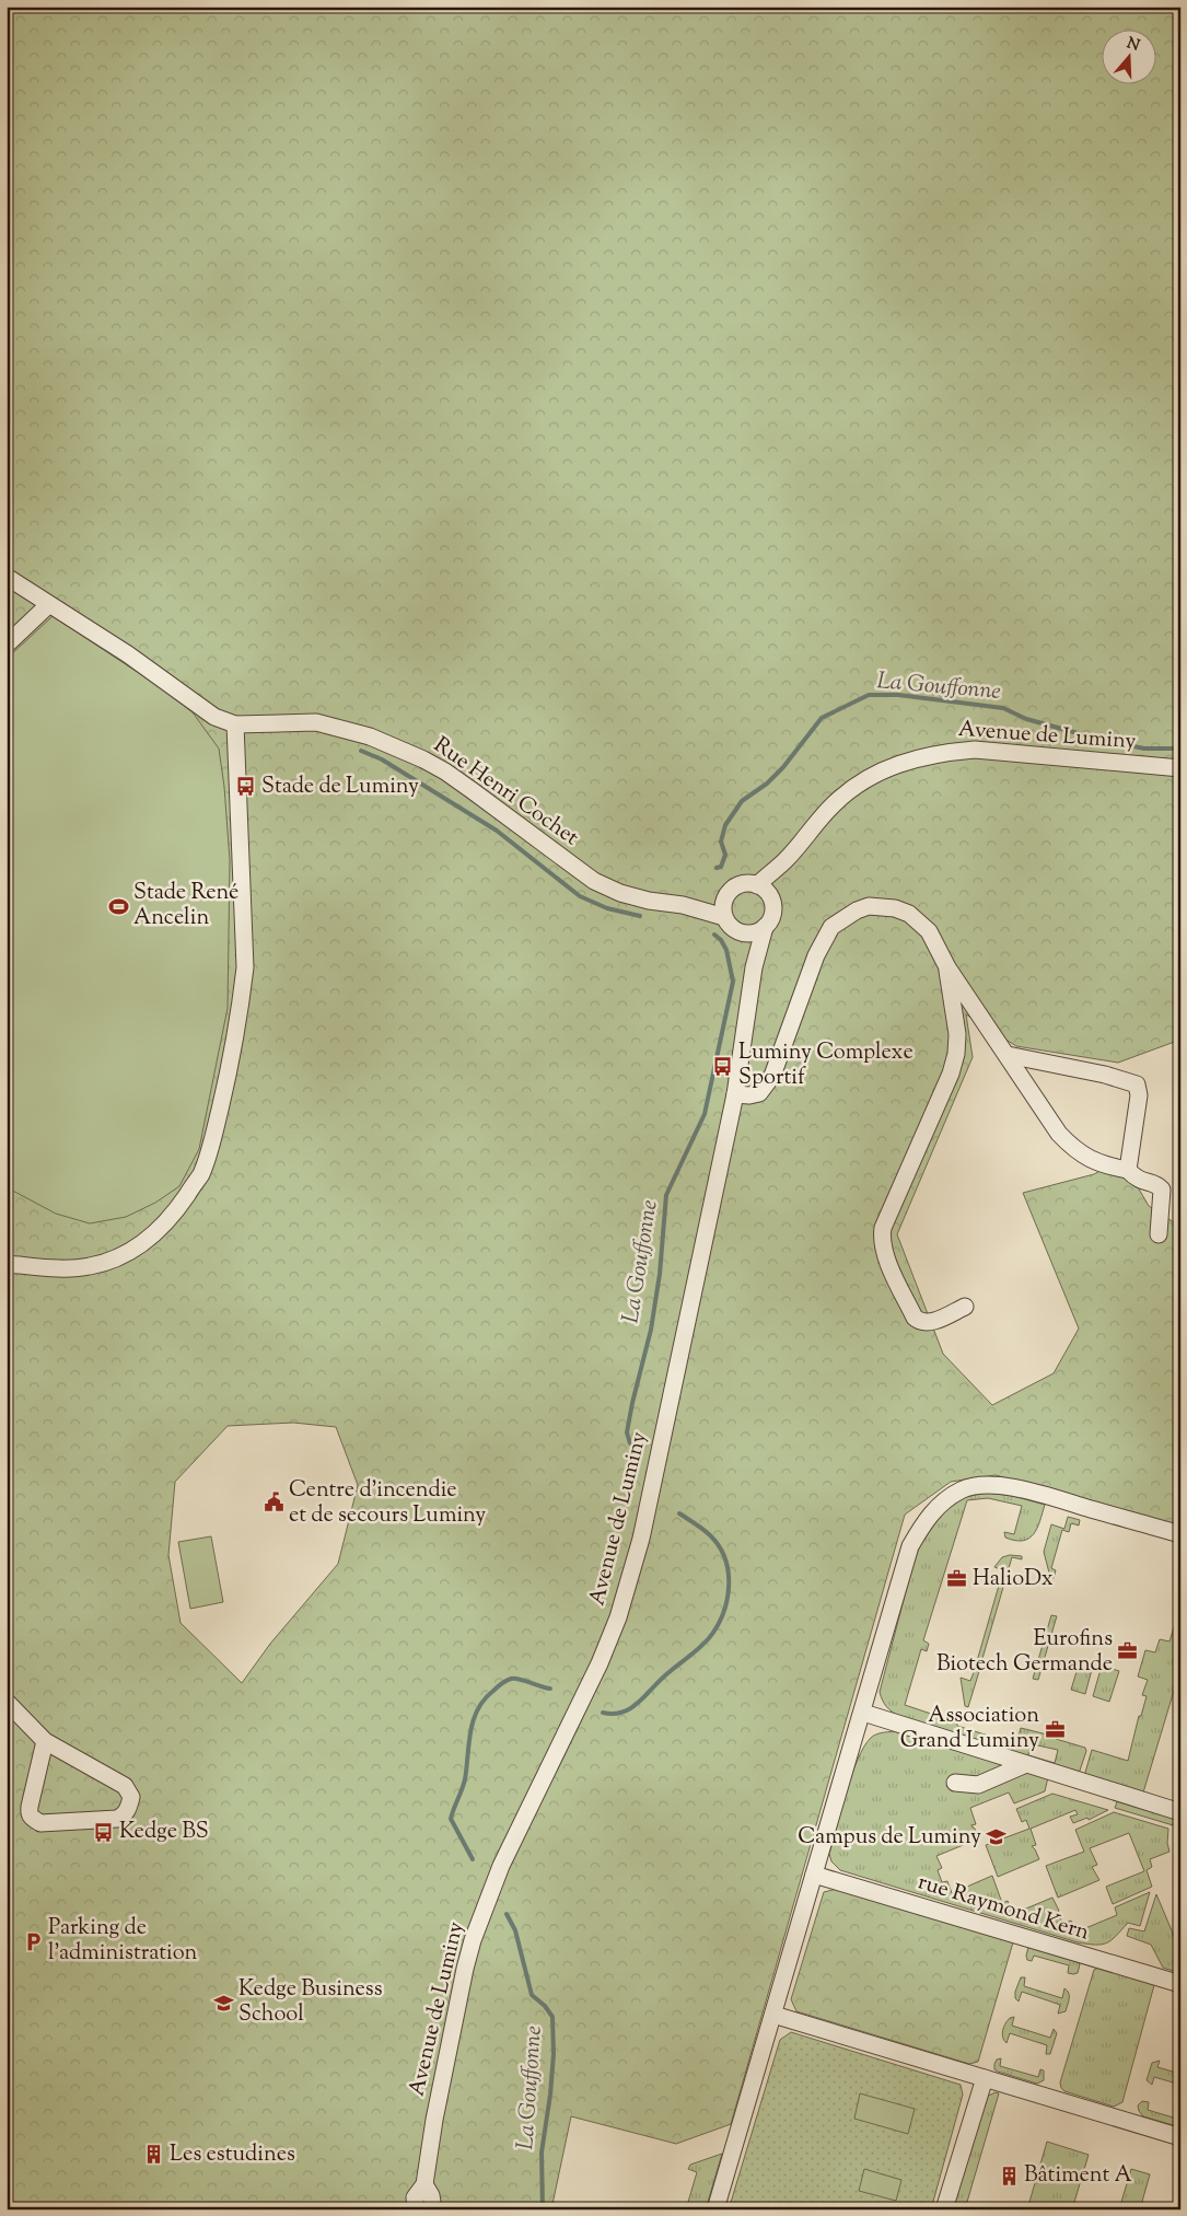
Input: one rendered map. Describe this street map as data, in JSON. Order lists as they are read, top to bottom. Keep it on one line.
{"streets":{"street":["Avenue de Luminy","Rue Henri Cochet","rue Raymond Kern"]},"crossings":[["Avenue de Luminy","Rue Henri Cochet"]],"water":["La Gouffonne"],"places":{"bus stop":["Stade de Luminy","Luminy Complexe Sportif","Kedge BS"],"sports":["Stade René Ancelin"],"public building":["Centre d’incendie et de secours Luminy"],"office":["HalioDx","Eurofins Biotech Germande","Association Grand Luminy"],"school or university":["Campus de Luminy","Kedge Business School"],"parking":["Parking de l'administration"],"building":["Les estudines","Bâtiment A"]},"north":"top"}
